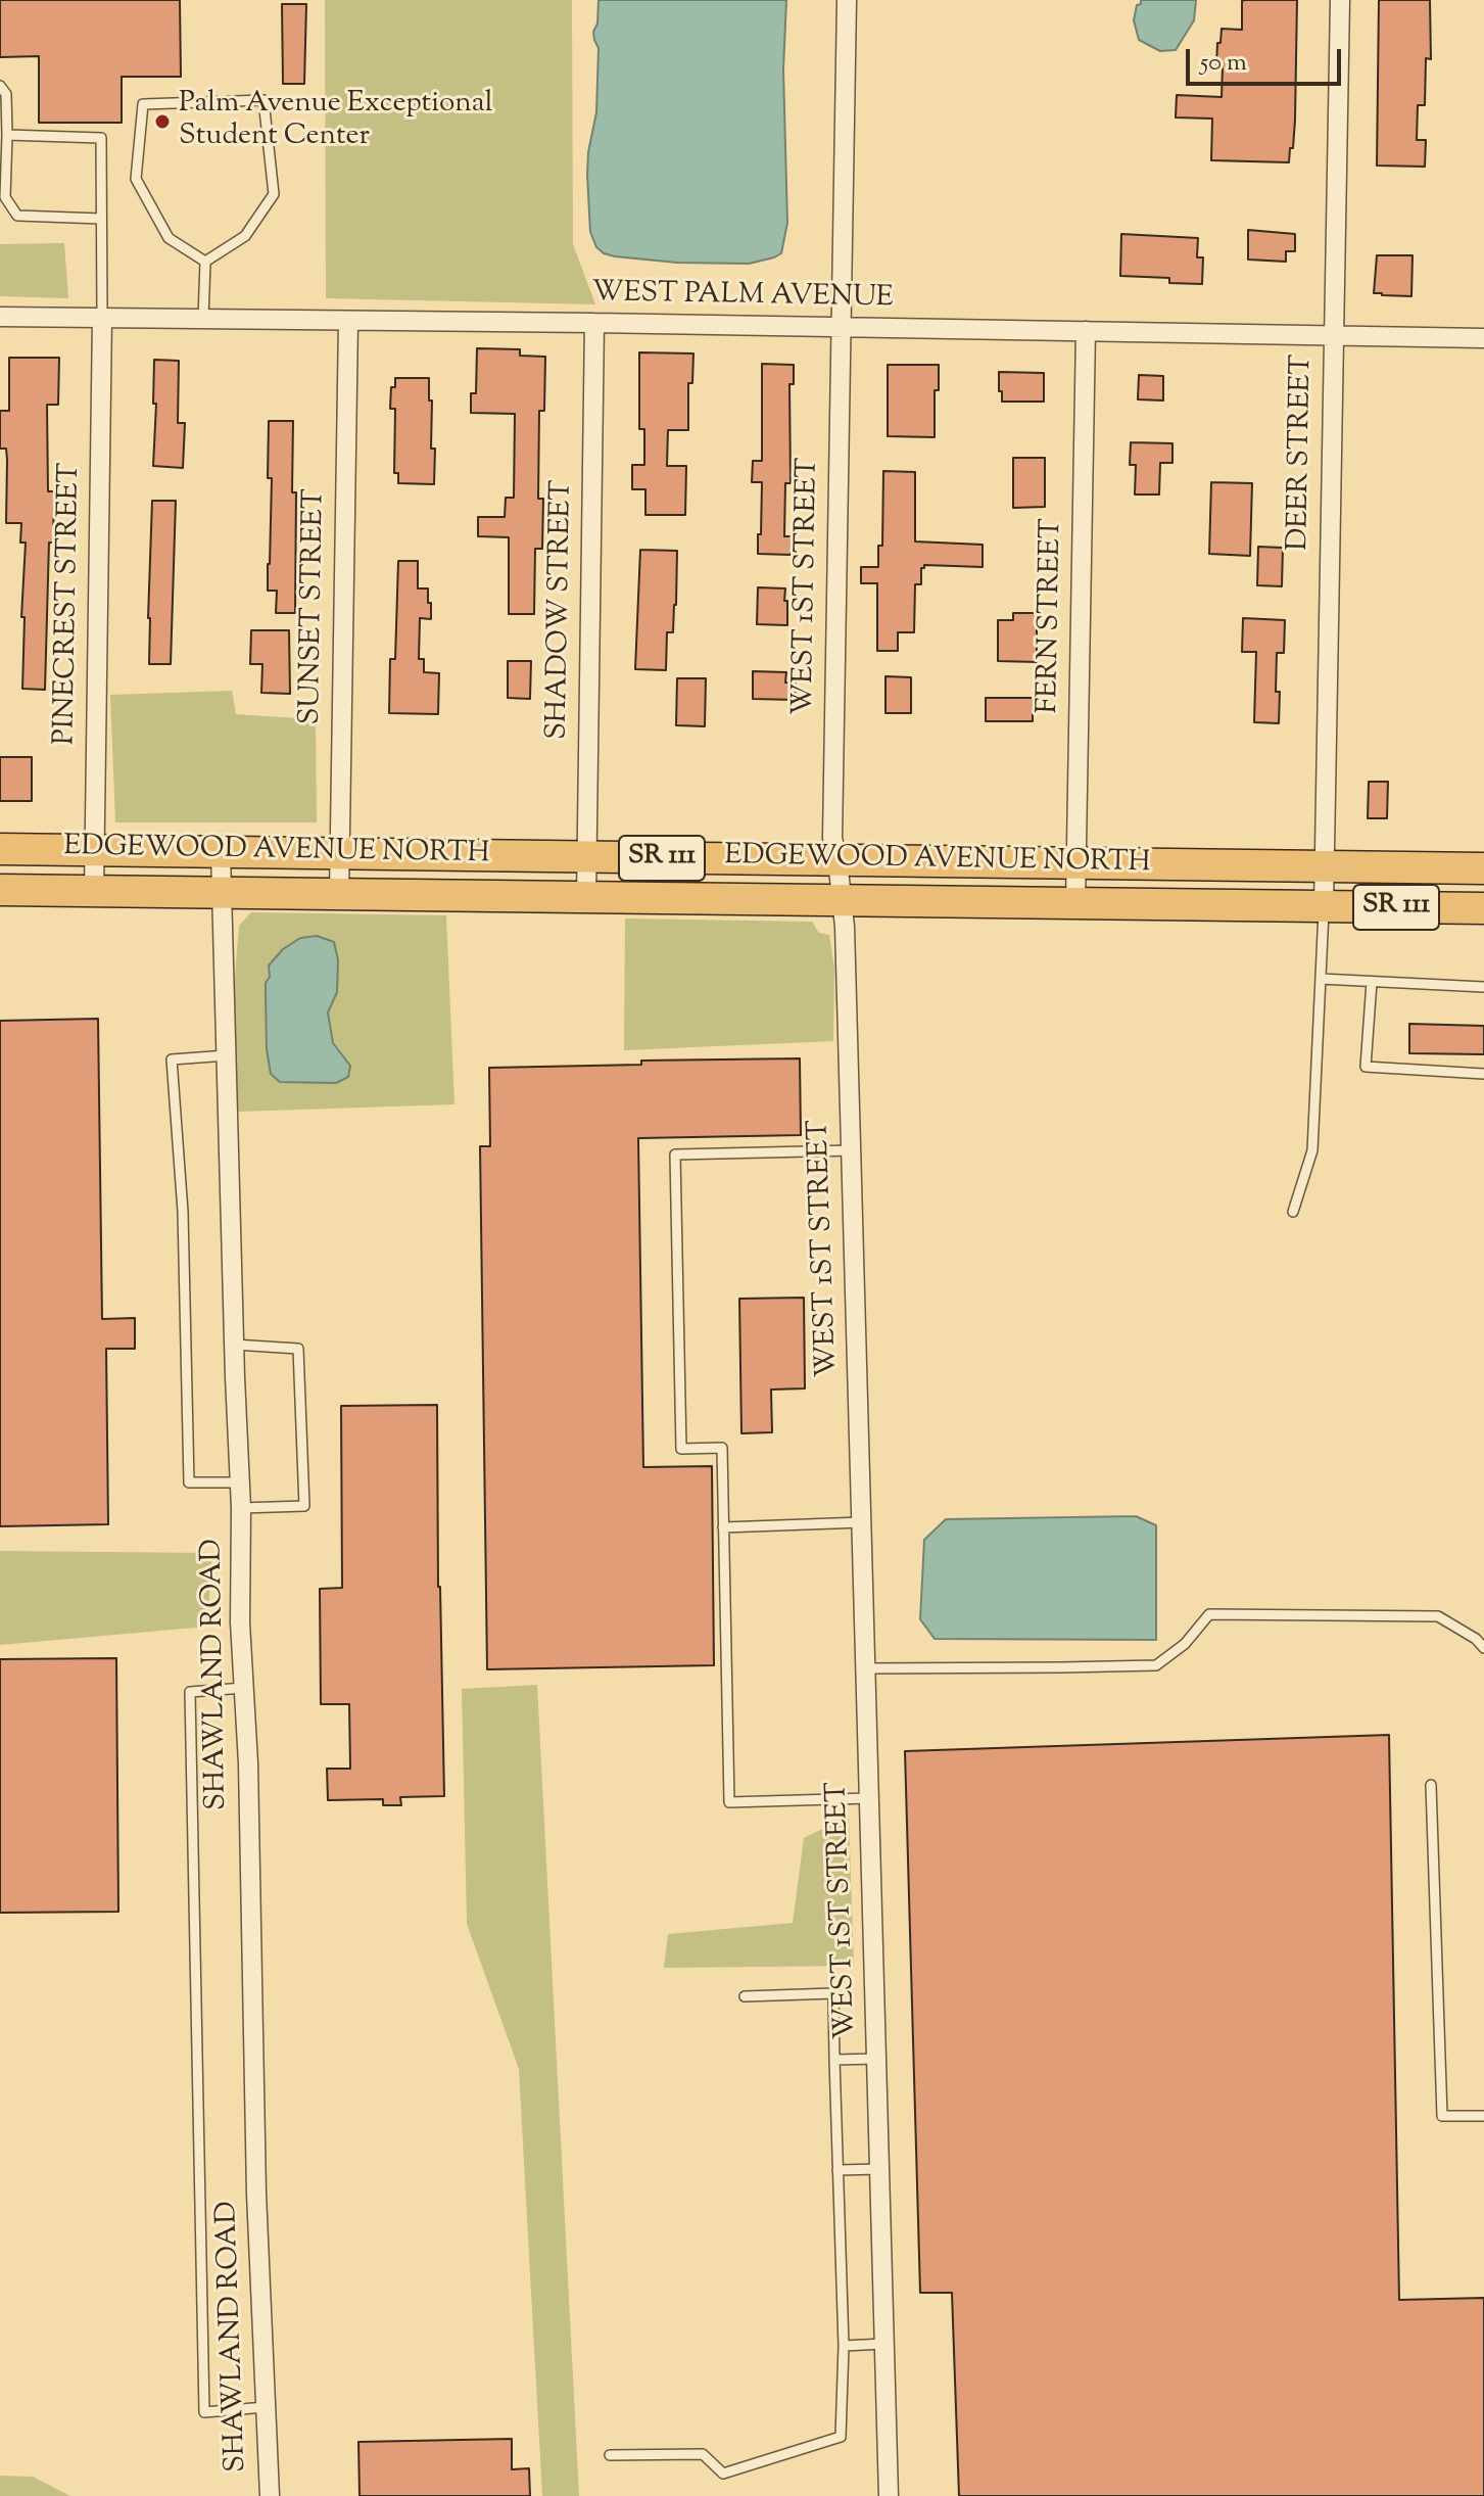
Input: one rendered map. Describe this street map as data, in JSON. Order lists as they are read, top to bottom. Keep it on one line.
{"streets":{"main road":["EDGEWOOD AVENUE NORTH","SR 111"],"street":["WEST PALM AVENUE","DEER STREET","WEST 1ST STREET","PINECREST STREET","SUNSET STREET","SHADOW STREET","FERN STREET","SHAWLAND ROAD"]},"crossings":[["WEST PALM AVENUE","DEER STREET"],["WEST PALM AVENUE","WEST 1ST STREET"],["WEST PALM AVENUE","PINECREST STREET"],["WEST PALM AVENUE","SUNSET STREET"],["WEST PALM AVENUE","SHADOW STREET"],["WEST PALM AVENUE","FERN STREET"],["DEER STREET","EDGEWOOD AVENUE NORTH"],["WEST 1ST STREET","EDGEWOOD AVENUE NORTH"],["PINECREST STREET","EDGEWOOD AVENUE NORTH"],["SUNSET STREET","EDGEWOOD AVENUE NORTH"],["SHADOW STREET","EDGEWOOD AVENUE NORTH"],["FERN STREET","EDGEWOOD AVENUE NORTH"],["EDGEWOOD AVENUE NORTH","SHAWLAND ROAD"]],"places":["Palm Avenue Exceptional Student Center"],"scale_bar":"50 m"}
